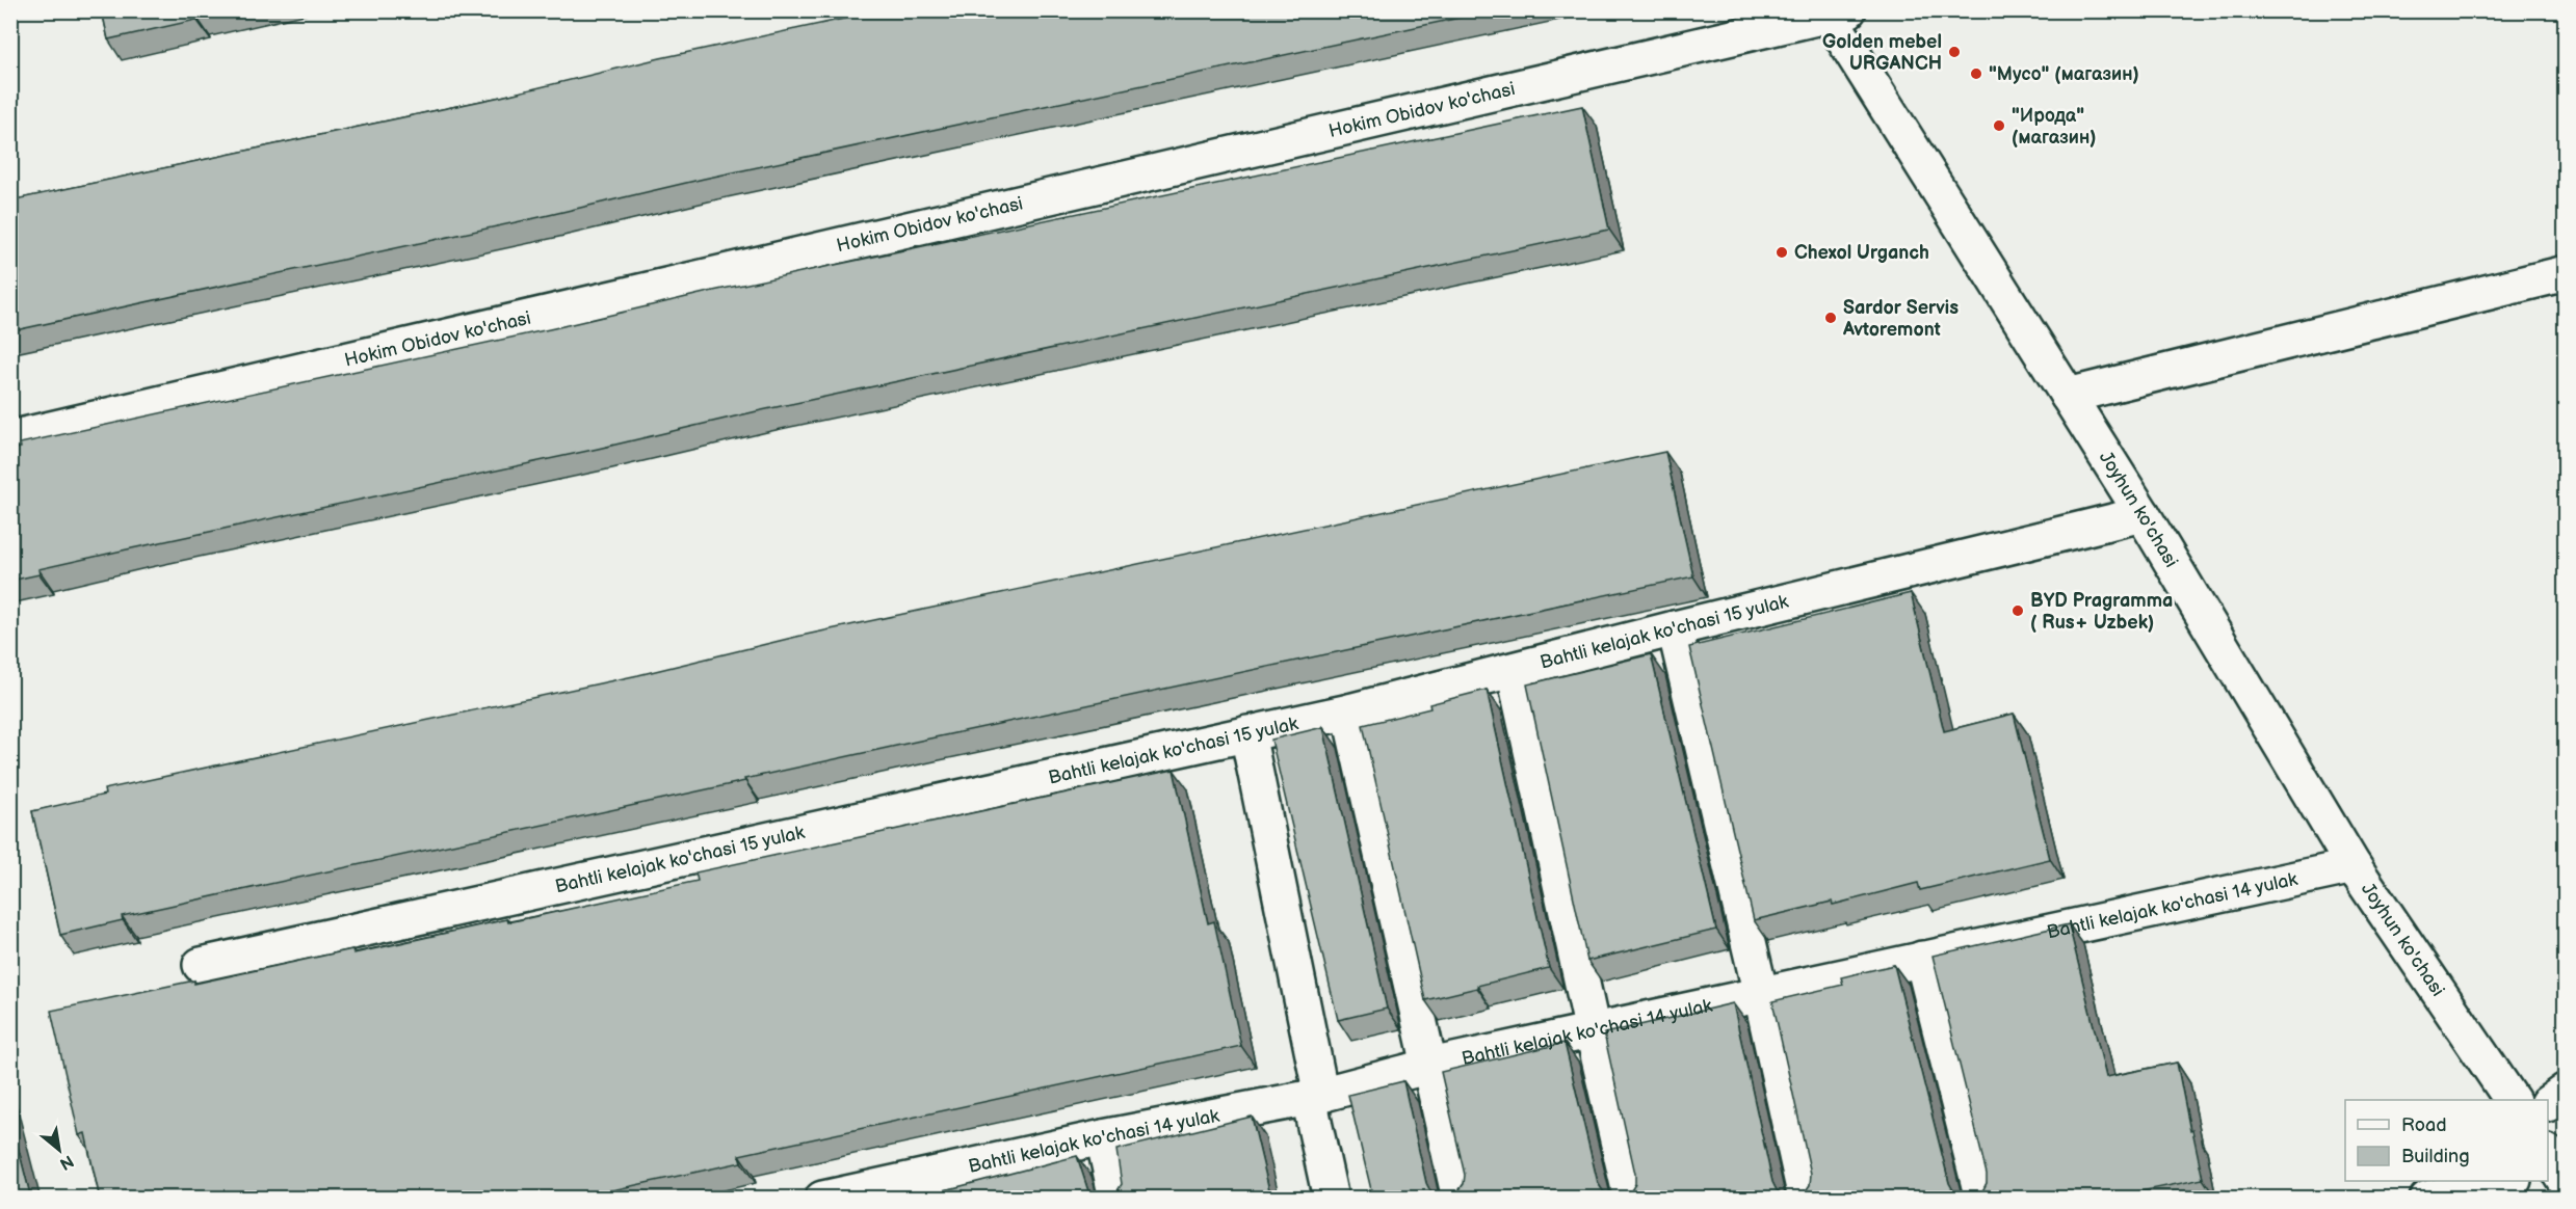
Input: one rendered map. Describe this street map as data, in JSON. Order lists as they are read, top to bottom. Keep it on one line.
{"streets":{"street":["Hokim Obidov ko'chasi","Joyhun ko'chasi","Bahtli kelajak ko'chasi 15 yulak","Bahtli kelajak ko'chasi 14 yulak"]},"crossings":[["Hokim Obidov ko'chasi","Joyhun ko'chasi"],["Joyhun ko'chasi","Bahtli kelajak ko'chasi 15 yulak"],["Joyhun ko'chasi","Bahtli kelajak ko'chasi 14 yulak"]],"places":["Golden mebel URGANCH","\"Мусо\" (магазин)","\"Ирода\" (магазин)","Chexol Urganch","Sardor Servis Avtoremont","BYD Pragramma ( Rus+ Uzbek)"],"legend":["Road","Building"],"north":"bottom right"}
